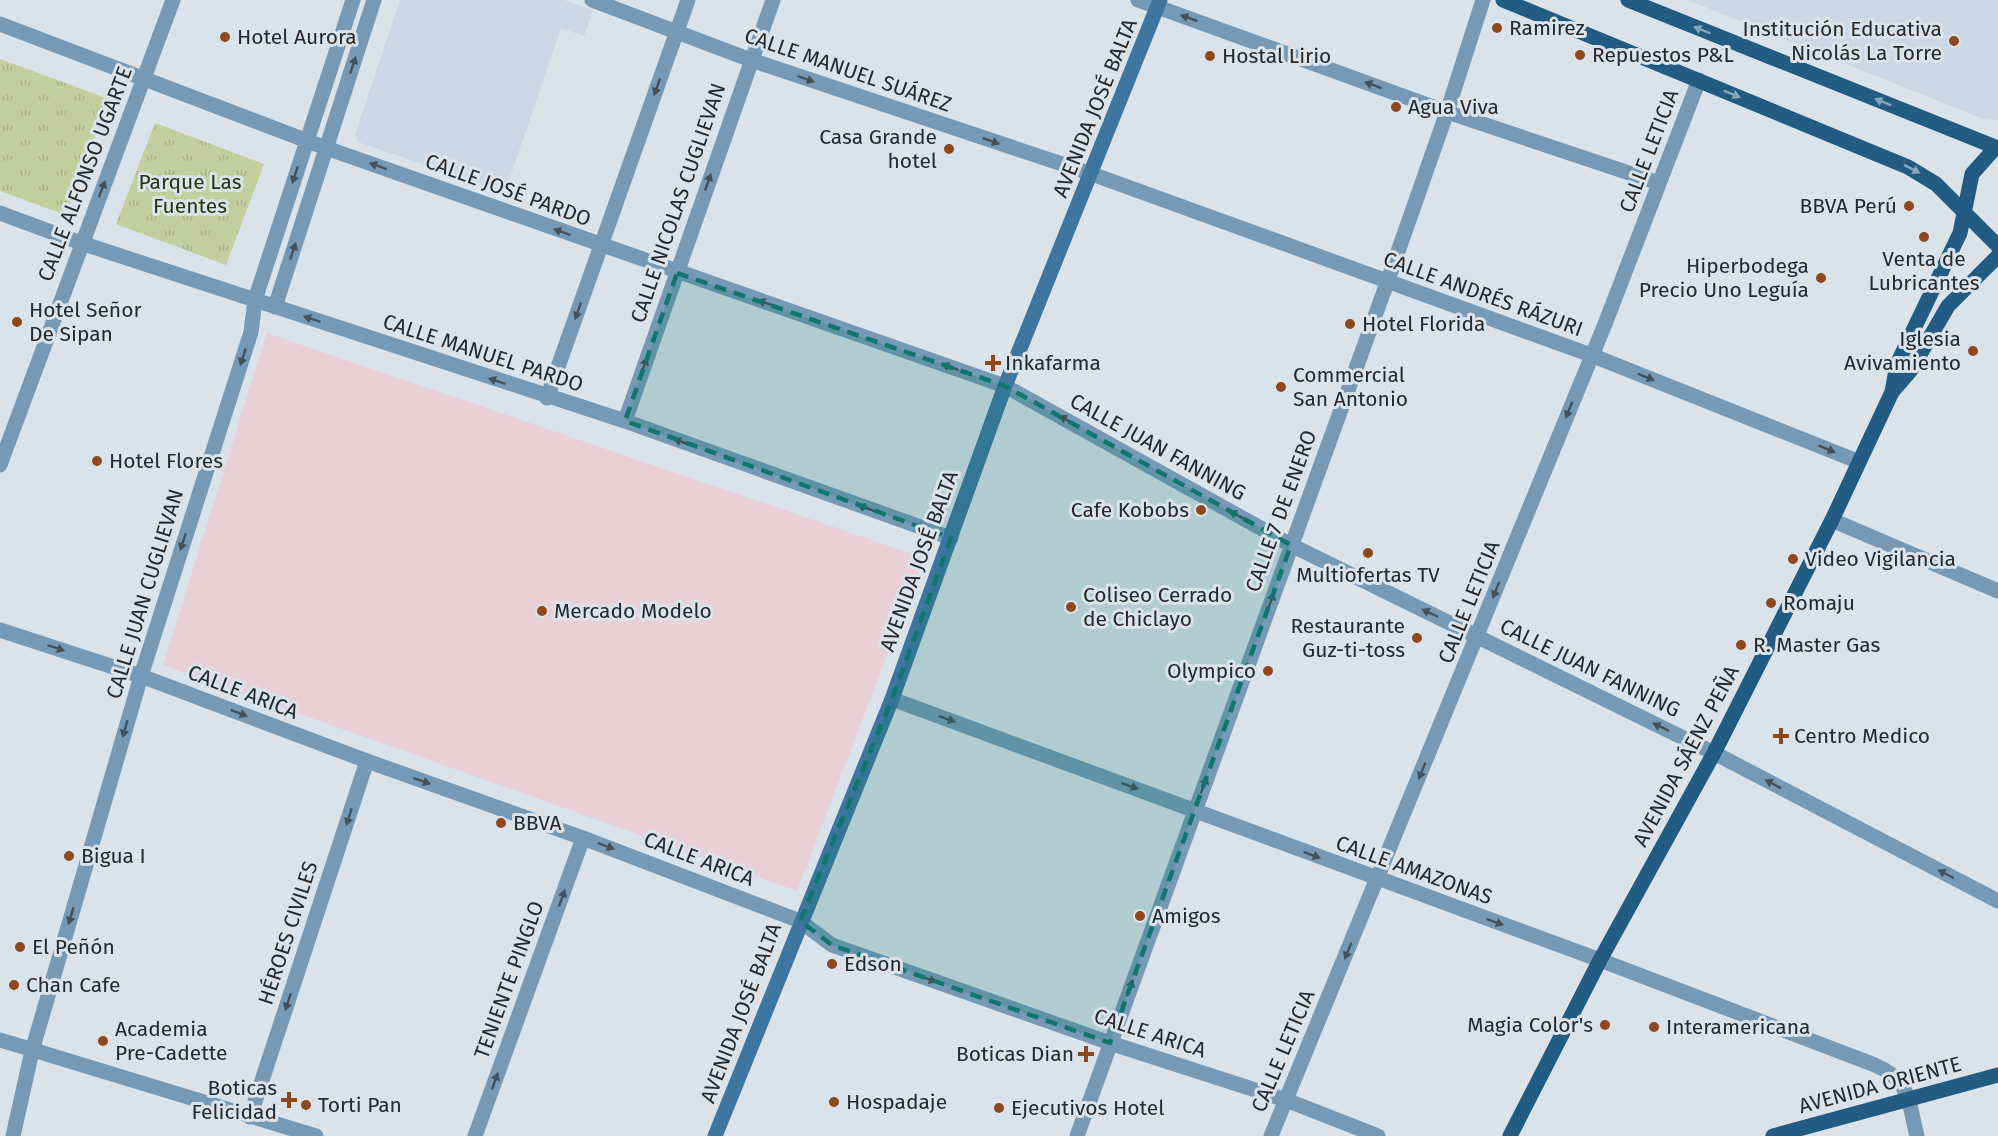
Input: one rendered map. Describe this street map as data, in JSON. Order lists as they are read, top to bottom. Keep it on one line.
{"streets":{"main road":["AVENIDA JOSÉ BALTA","AVENIDA SÁENZ PEÑA","AVENIDA ORIENTE"],"street":["CALLE MANUEL SUÁREZ","CALLE LETICIA","CALLE ALFONSO UGARTE","CALLE JOSÉ PARDO","CALLE NICOLAS CUGLIEVAN","CALLE ANDRÉS RÁZURI","CALLE MANUEL PARDO","CALLE JUAN FANNING","CALLE 7 DE ENERO","CALLE JUAN CUGLIEVAN","CALLE ARICA","CALLE AMAZONAS","HÉROES CIVILES","TENIENTE PINGLO"]},"crossings":[["CALLE MANUEL SUÁREZ","AVENIDA JOSÉ BALTA"],["CALLE MANUEL SUÁREZ","CALLE NICOLAS CUGLIEVAN"],["CALLE MANUEL SUÁREZ","CALLE ANDRÉS RÁZURI"],["AVENIDA JOSÉ BALTA","CALLE JOSÉ PARDO"],["AVENIDA JOSÉ BALTA","CALLE ANDRÉS RÁZURI"],["AVENIDA JOSÉ BALTA","CALLE MANUEL PARDO"],["AVENIDA JOSÉ BALTA","CALLE JUAN FANNING"],["AVENIDA JOSÉ BALTA","CALLE ARICA"],["AVENIDA JOSÉ BALTA","CALLE AMAZONAS"],["CALLE LETICIA","CALLE ANDRÉS RÁZURI"],["CALLE LETICIA","CALLE JUAN FANNING"],["CALLE LETICIA","CALLE ARICA"],["CALLE LETICIA","CALLE AMAZONAS"],["CALLE ALFONSO UGARTE","CALLE JOSÉ PARDO"],["CALLE ALFONSO UGARTE","CALLE MANUEL PARDO"],["CALLE JOSÉ PARDO","CALLE NICOLAS CUGLIEVAN"],["CALLE JOSÉ PARDO","CALLE JUAN FANNING"],["CALLE JOSÉ PARDO","CALLE JUAN CUGLIEVAN"],["CALLE NICOLAS CUGLIEVAN","CALLE MANUEL PARDO"],["CALLE ANDRÉS RÁZURI","CALLE 7 DE ENERO"],["CALLE ANDRÉS RÁZURI","AVENIDA SÁENZ PEÑA"],["CALLE MANUEL PARDO","CALLE JUAN CUGLIEVAN"],["CALLE JUAN FANNING","CALLE 7 DE ENERO"],["CALLE JUAN FANNING","AVENIDA SÁENZ PEÑA"],["CALLE 7 DE ENERO","CALLE ARICA"],["CALLE 7 DE ENERO","CALLE AMAZONAS"],["CALLE JUAN CUGLIEVAN","CALLE ARICA"],["CALLE ARICA","HÉROES CIVILES"],["CALLE ARICA","TENIENTE PINGLO"],["AVENIDA SÁENZ PEÑA","CALLE AMAZONAS"],["CALLE AMAZONAS","AVENIDA ORIENTE"]],"one_way":["CALLE MANUEL SUÁREZ","CALLE LETICIA","CALLE ALFONSO UGARTE","CALLE JOSÉ PARDO","CALLE ANDRÉS RÁZURI","CALLE MANUEL PARDO","CALLE JUAN FANNING","CALLE 7 DE ENERO","CALLE JUAN CUGLIEVAN","CALLE ARICA","CALLE AMAZONAS","HÉROES CIVILES","TENIENTE PINGLO"],"parks":["Parque Las Fuentes"],"places":{"other":["Ramirez","Hotel Aurora","Institución Educativa Nicolás La Torre","Repuestos P&L","Hostal Lirio","Agua Viva","Casa Grande hotel","BBVA Perú","Venta de Lubricantes","Hiperbodega Precio Uno Leguía","Hotel Señor De Sipan","Hotel Florida","Iglesia Avivamiento","Commercial San Antonio","Hotel Flores","Cafe Kobobs","Multiofertas TV","Video Vigilancia","Romaju","Coliseo Cerrado de Chiclayo","Mercado Modelo","Restaurante Guz-ti-toss","R. Master Gas","Olympico","BBVA","Bigua I","Amigos","El Peñón","Edson","Chan Cafe","Magia Color's","Interamericana","Academia Pre-Cadette","Hospadaje","Torti Pan","Ejecutivos Hotel"],"health":["Inkafarma","Centro Medico","Boticas Dian","Boticas Felicidad"]}}
